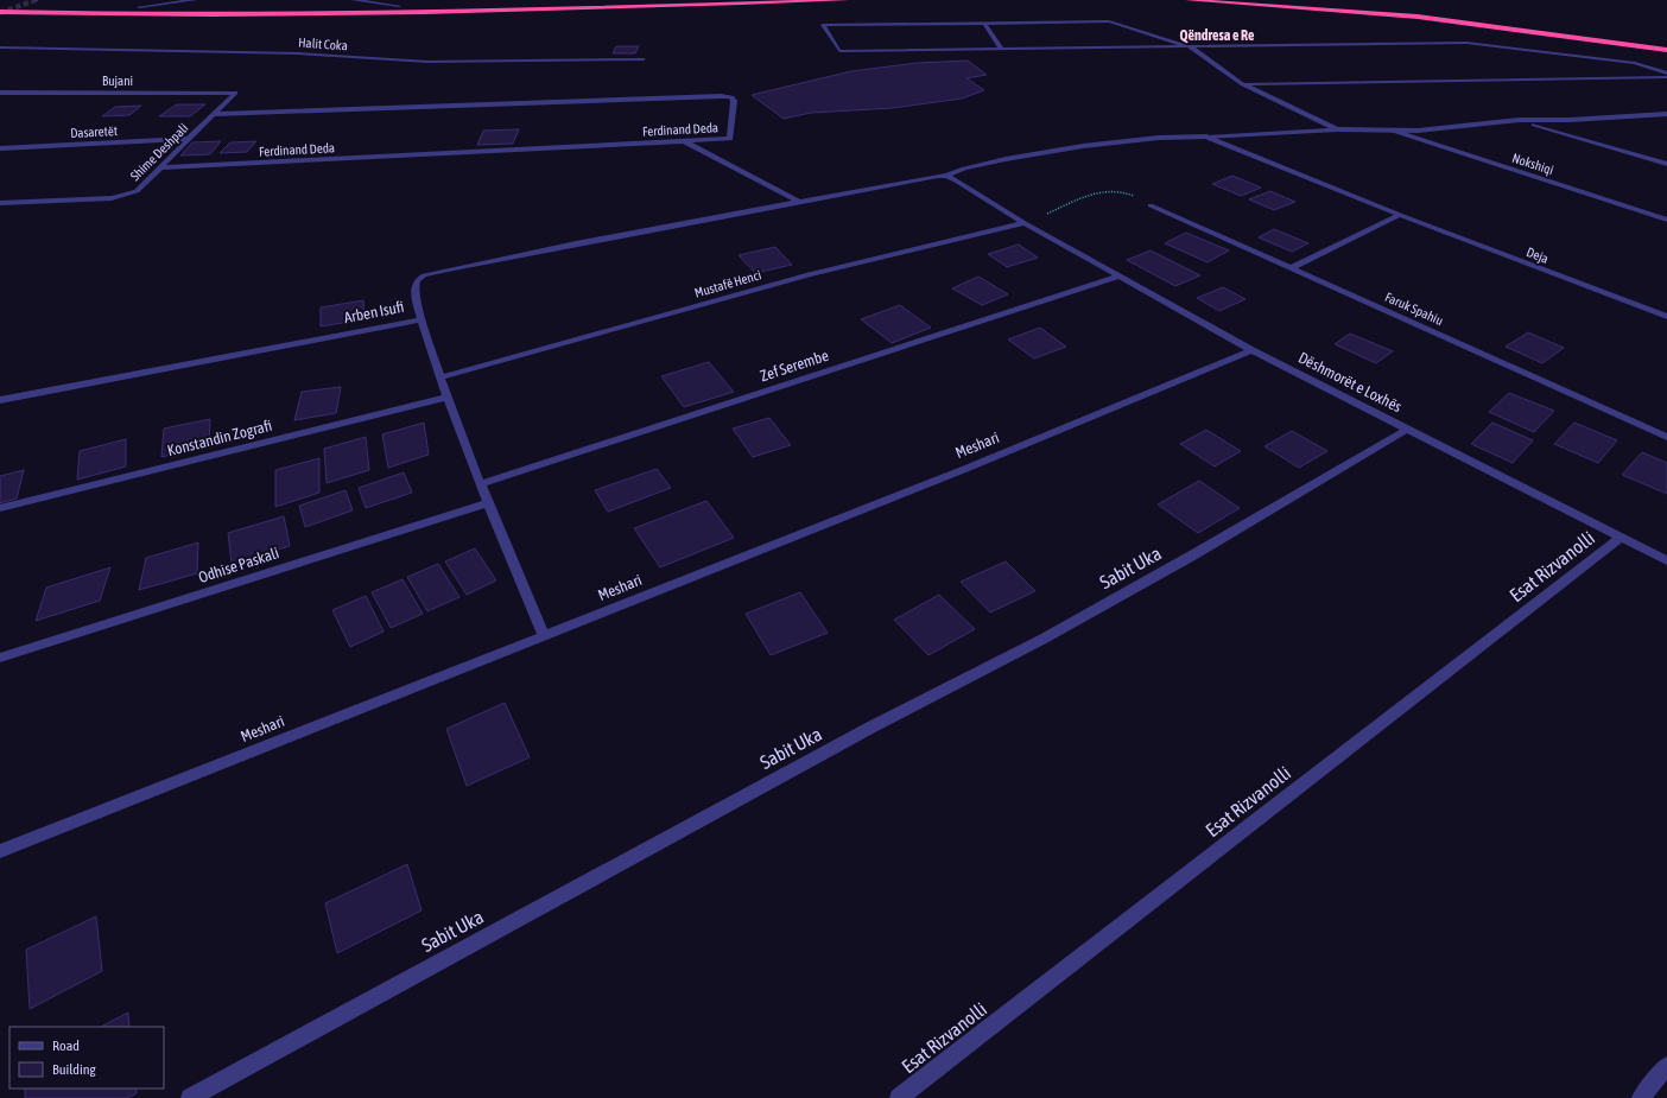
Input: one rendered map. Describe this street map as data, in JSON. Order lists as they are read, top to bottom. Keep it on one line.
{"streets":{"street":["Halit Coka","Bujani","Ferdinand Deda","Dasaretët","Shime Deshpali","Nokshiqi","Deja","Mustafë Henci","Faruk Spahiu","Arben Isufi","Zef Serembe","Dëshmorët e Loxhës","Konstandin Zografi","Meshari","Odhise Paskali","Esat Rizvanolli","Sabit Uka"]},"crossings":[["Bujani","Shime Deshpali"],["Ferdinand Deda","Shime Deshpali"],["Dasaretët","Shime Deshpali"],["Mustafë Henci","Arben Isufi"],["Mustafë Henci","Dëshmorët e Loxhës"],["Arben Isufi","Zef Serembe"],["Arben Isufi","Konstandin Zografi"],["Arben Isufi","Meshari"],["Arben Isufi","Odhise Paskali"],["Zef Serembe","Dëshmorët e Loxhës"],["Dëshmorët e Loxhës","Meshari"],["Dëshmorët e Loxhës","Esat Rizvanolli"],["Dëshmorët e Loxhës","Sabit Uka"]],"districts":["Qëndresa e Re"],"legend":["Road","Building"]}
